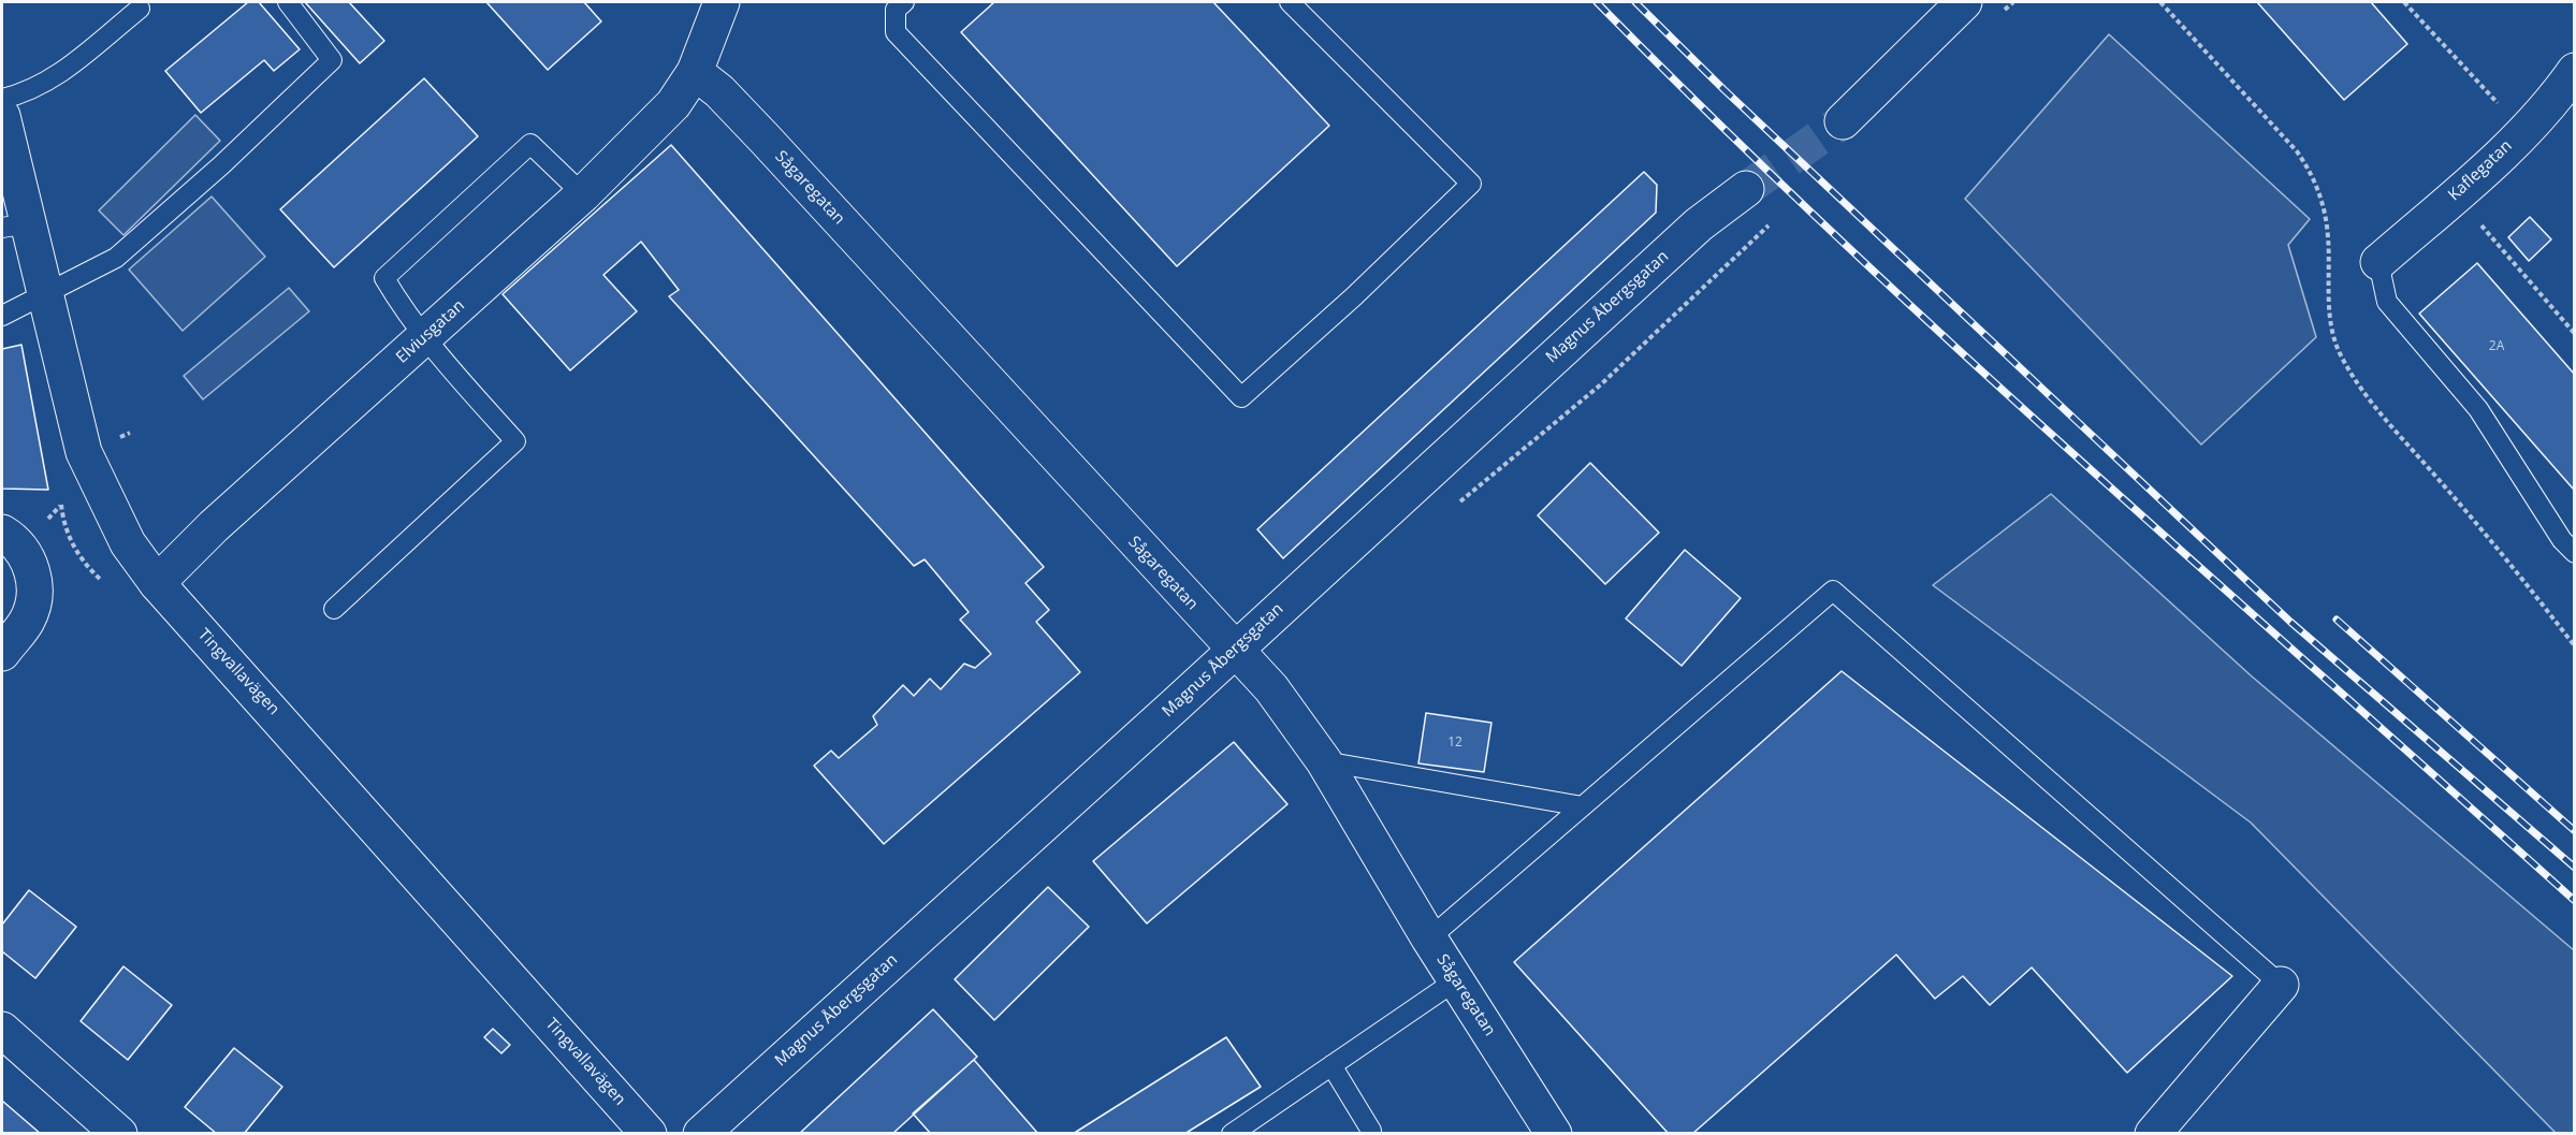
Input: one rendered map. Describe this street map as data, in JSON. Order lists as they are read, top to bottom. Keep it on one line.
{"streets":{"street":["Kaflegatan","Sågaregatan","Magnus Åbergsgatan","Elviusgatan","Tingvallavägen"]},"crossings":[["Sågaregatan","Magnus Åbergsgatan"],["Sågaregatan","Elviusgatan"],["Elviusgatan","Tingvallavägen"]],"house_numbers":["2A","12"]}
